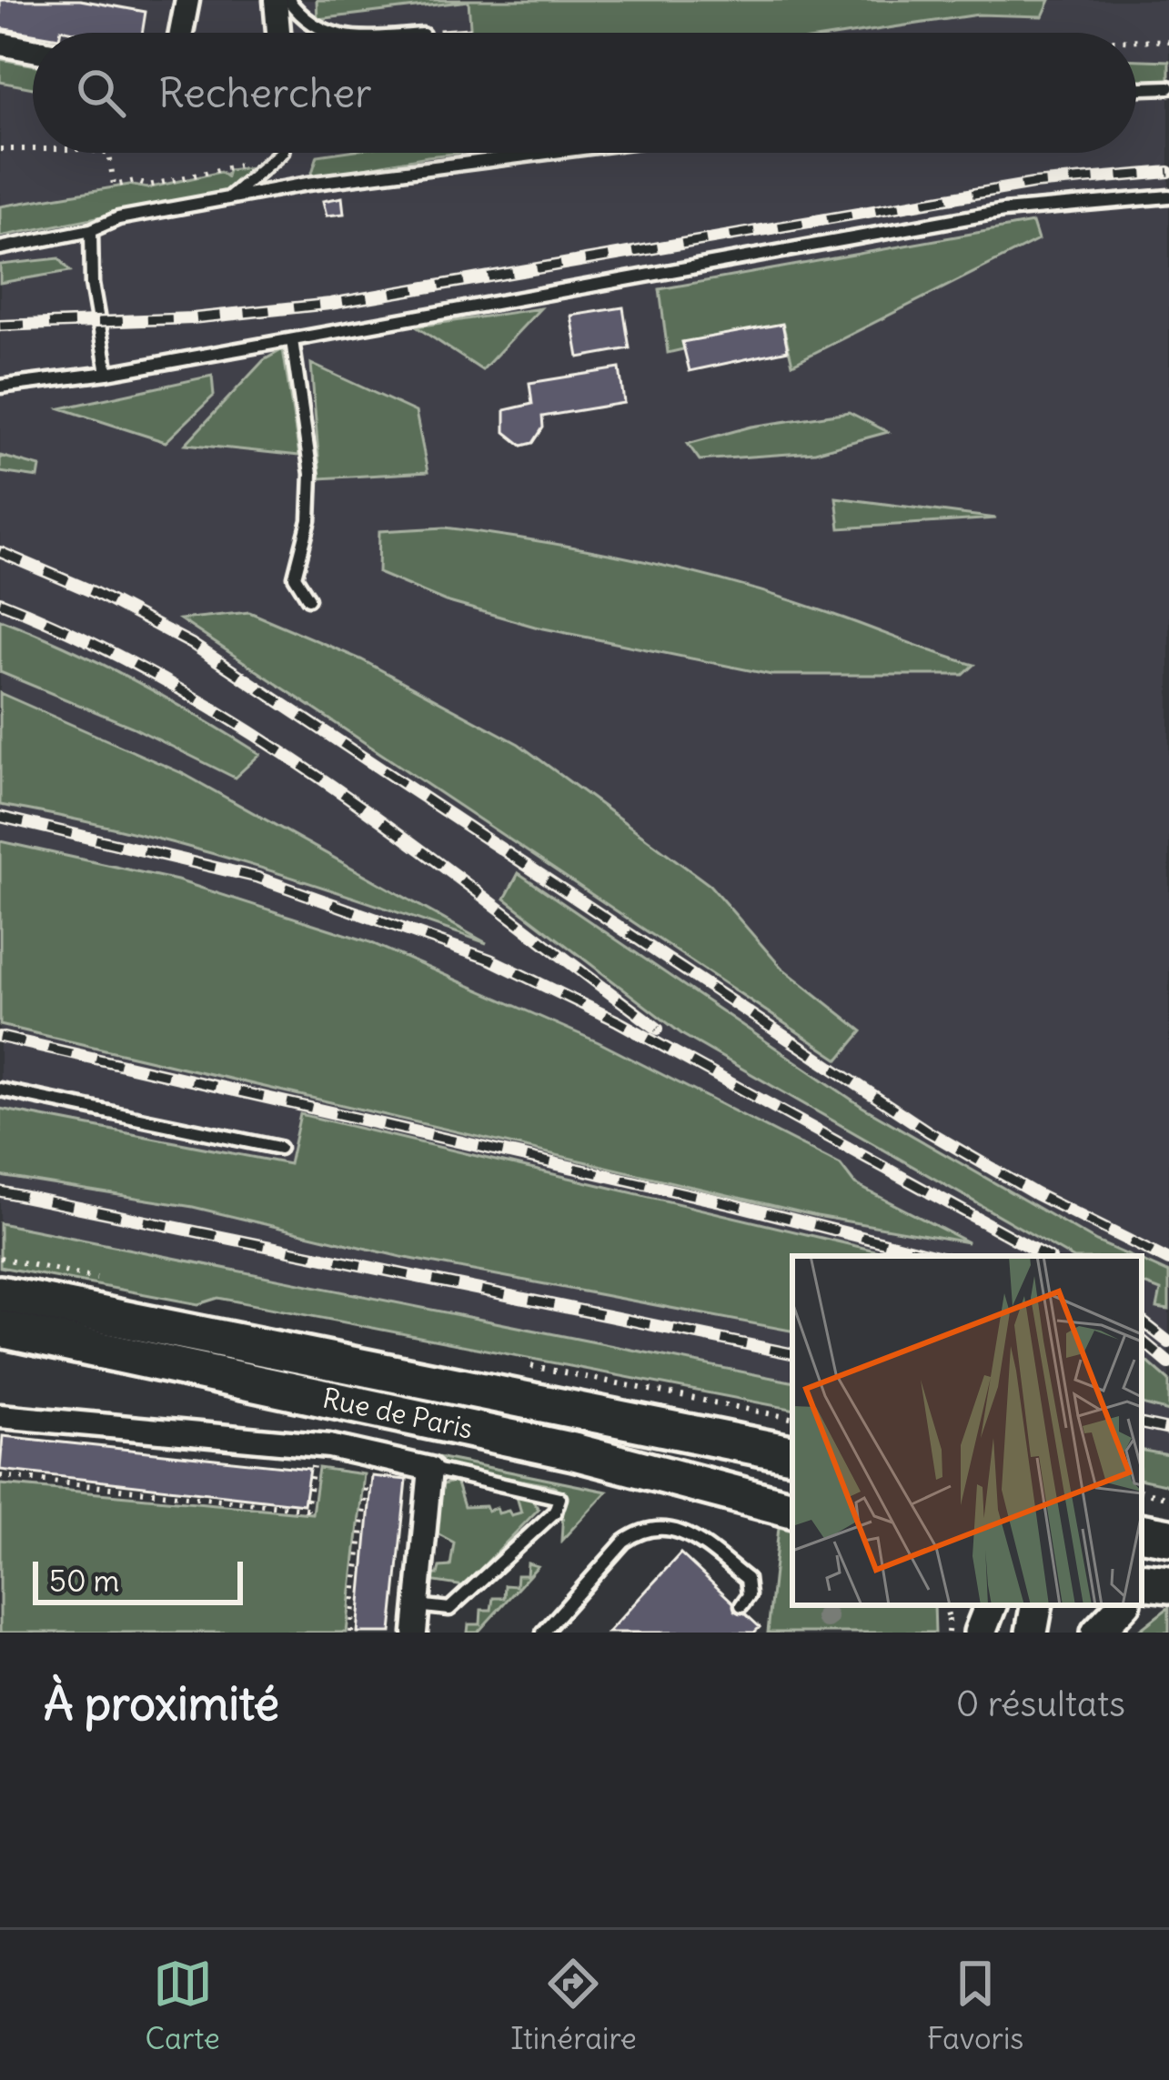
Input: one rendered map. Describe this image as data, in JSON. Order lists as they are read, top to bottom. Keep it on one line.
{"streets":{"main road":["Rue de Paris"]},"scale_bar":"50 m","page":{"search":"Rechercher","scale":"50 m","heading":["À proximité","0 résultats"],"nav":["Carte","Itinéraire","Favoris"]}}
